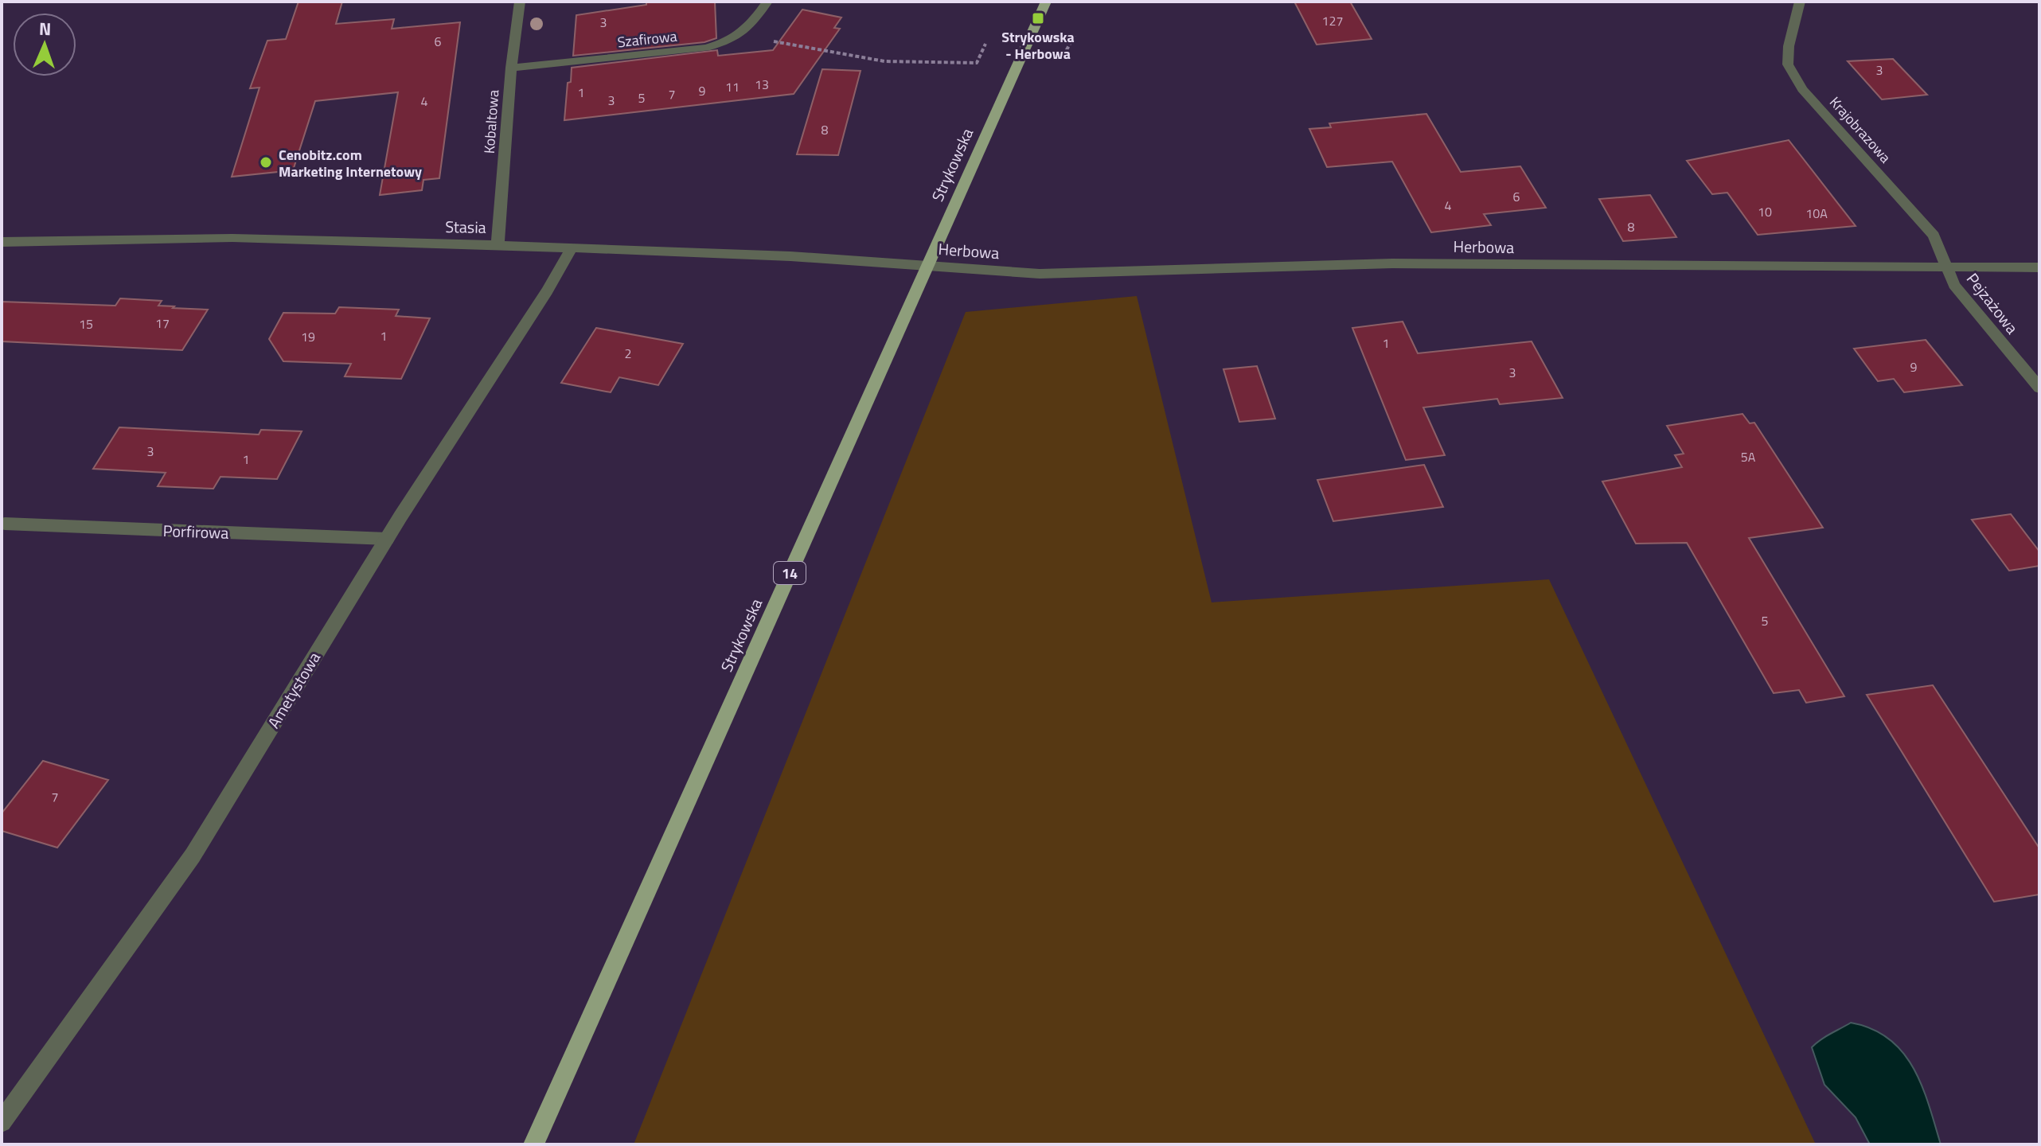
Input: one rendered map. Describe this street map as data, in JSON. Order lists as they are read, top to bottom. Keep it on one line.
{"streets":{"main road":["Strykowska","14"],"street":["Szafirowa","Kobaltowa","Krajobrazowa","Stasia","Herbowa","Pejzażowa","Porfirowa","Ametystowa"]},"crossings":[["Szafirowa","Kobaltowa"],["Kobaltowa","Stasia"],["Krajobrazowa","Herbowa"],["Krajobrazowa","Pejzażowa"],["Strykowska","Stasia"],["Strykowska","Herbowa"],["Stasia","Herbowa"],["Stasia","Ametystowa"],["Herbowa","Pejzażowa"],["Porfirowa","Ametystowa"]],"places":{"transit":["Strykowska - Herbowa"],"other":["Cenobitz.com Marketing Internetowy"]},"house_numbers":["127","3","6","3","13","11","9","1","7","5","3","4","8","6","4","10","10A","8","17","15","1","19","1","2","9","3","3","5A","1","5","7"],"north":"top"}
